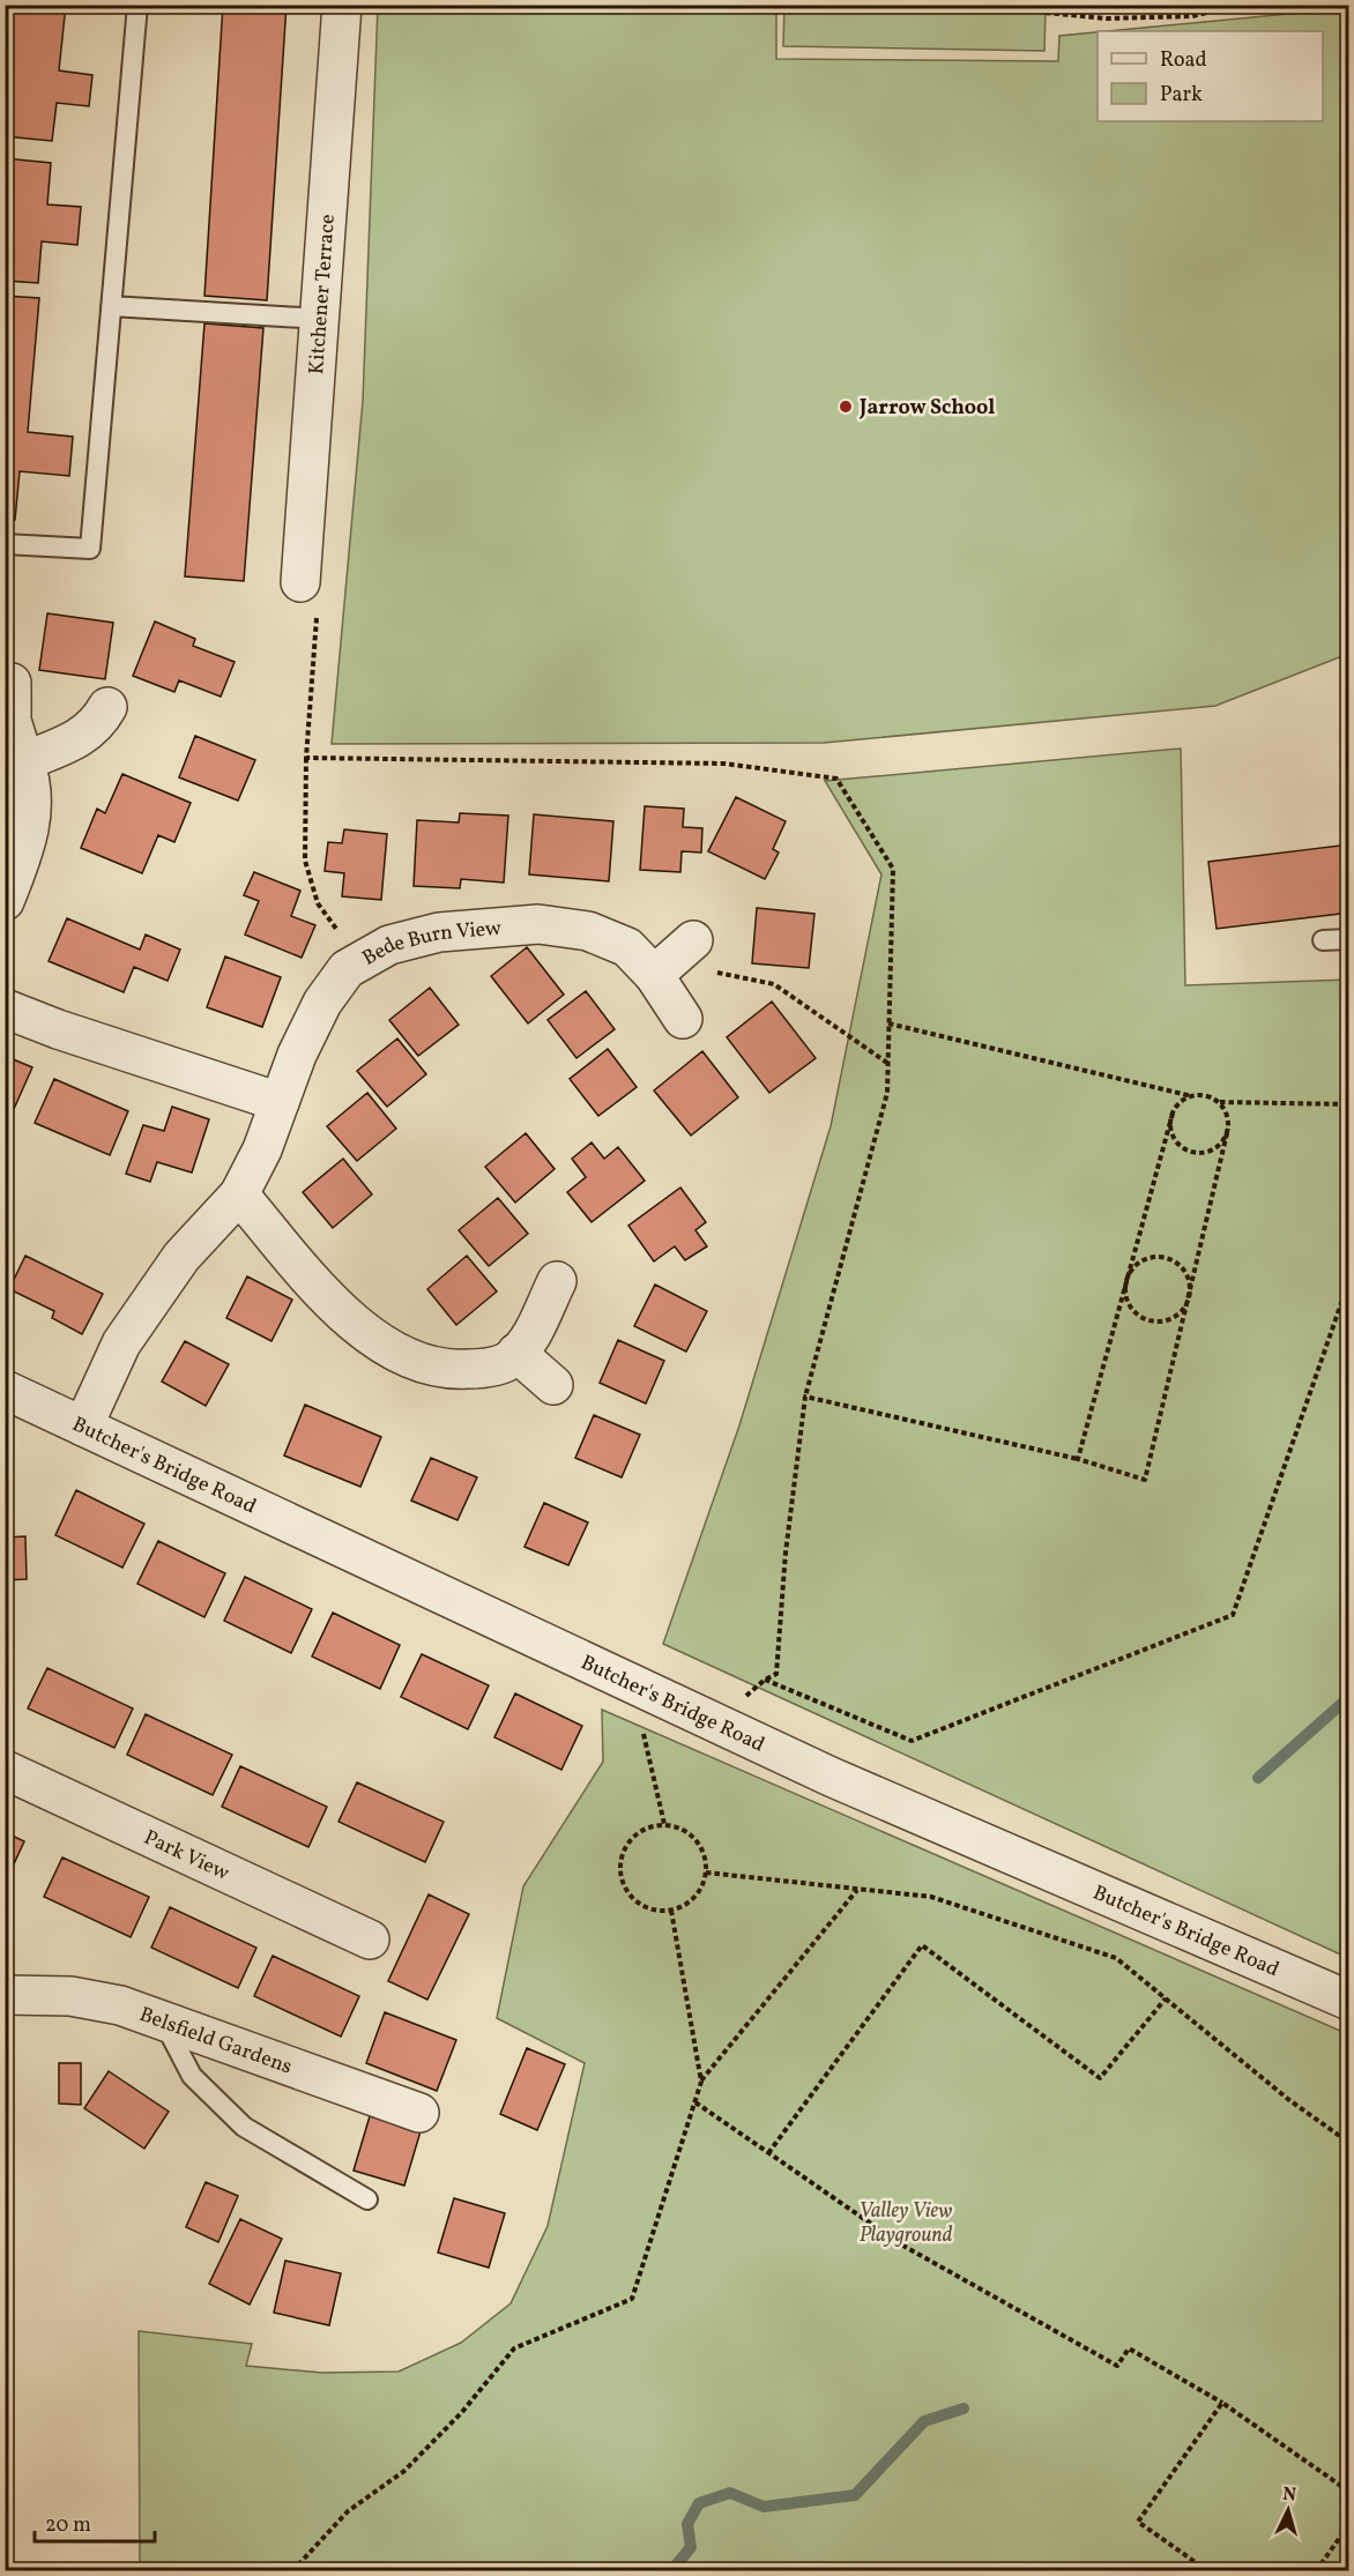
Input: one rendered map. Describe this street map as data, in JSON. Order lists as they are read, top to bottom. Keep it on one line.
{"streets":{"street":["Kitchener Terrace","Bede Burn View","Butcher's Bridge Road","Park View","Belsfield Gardens"]},"crossings":[["Bede Burn View","Butcher's Bridge Road"]],"parks":["Valley View Playground"],"places":["Jarrow School"],"legend":["Road","Park"],"scale_bar":"20 m","north":"top"}
